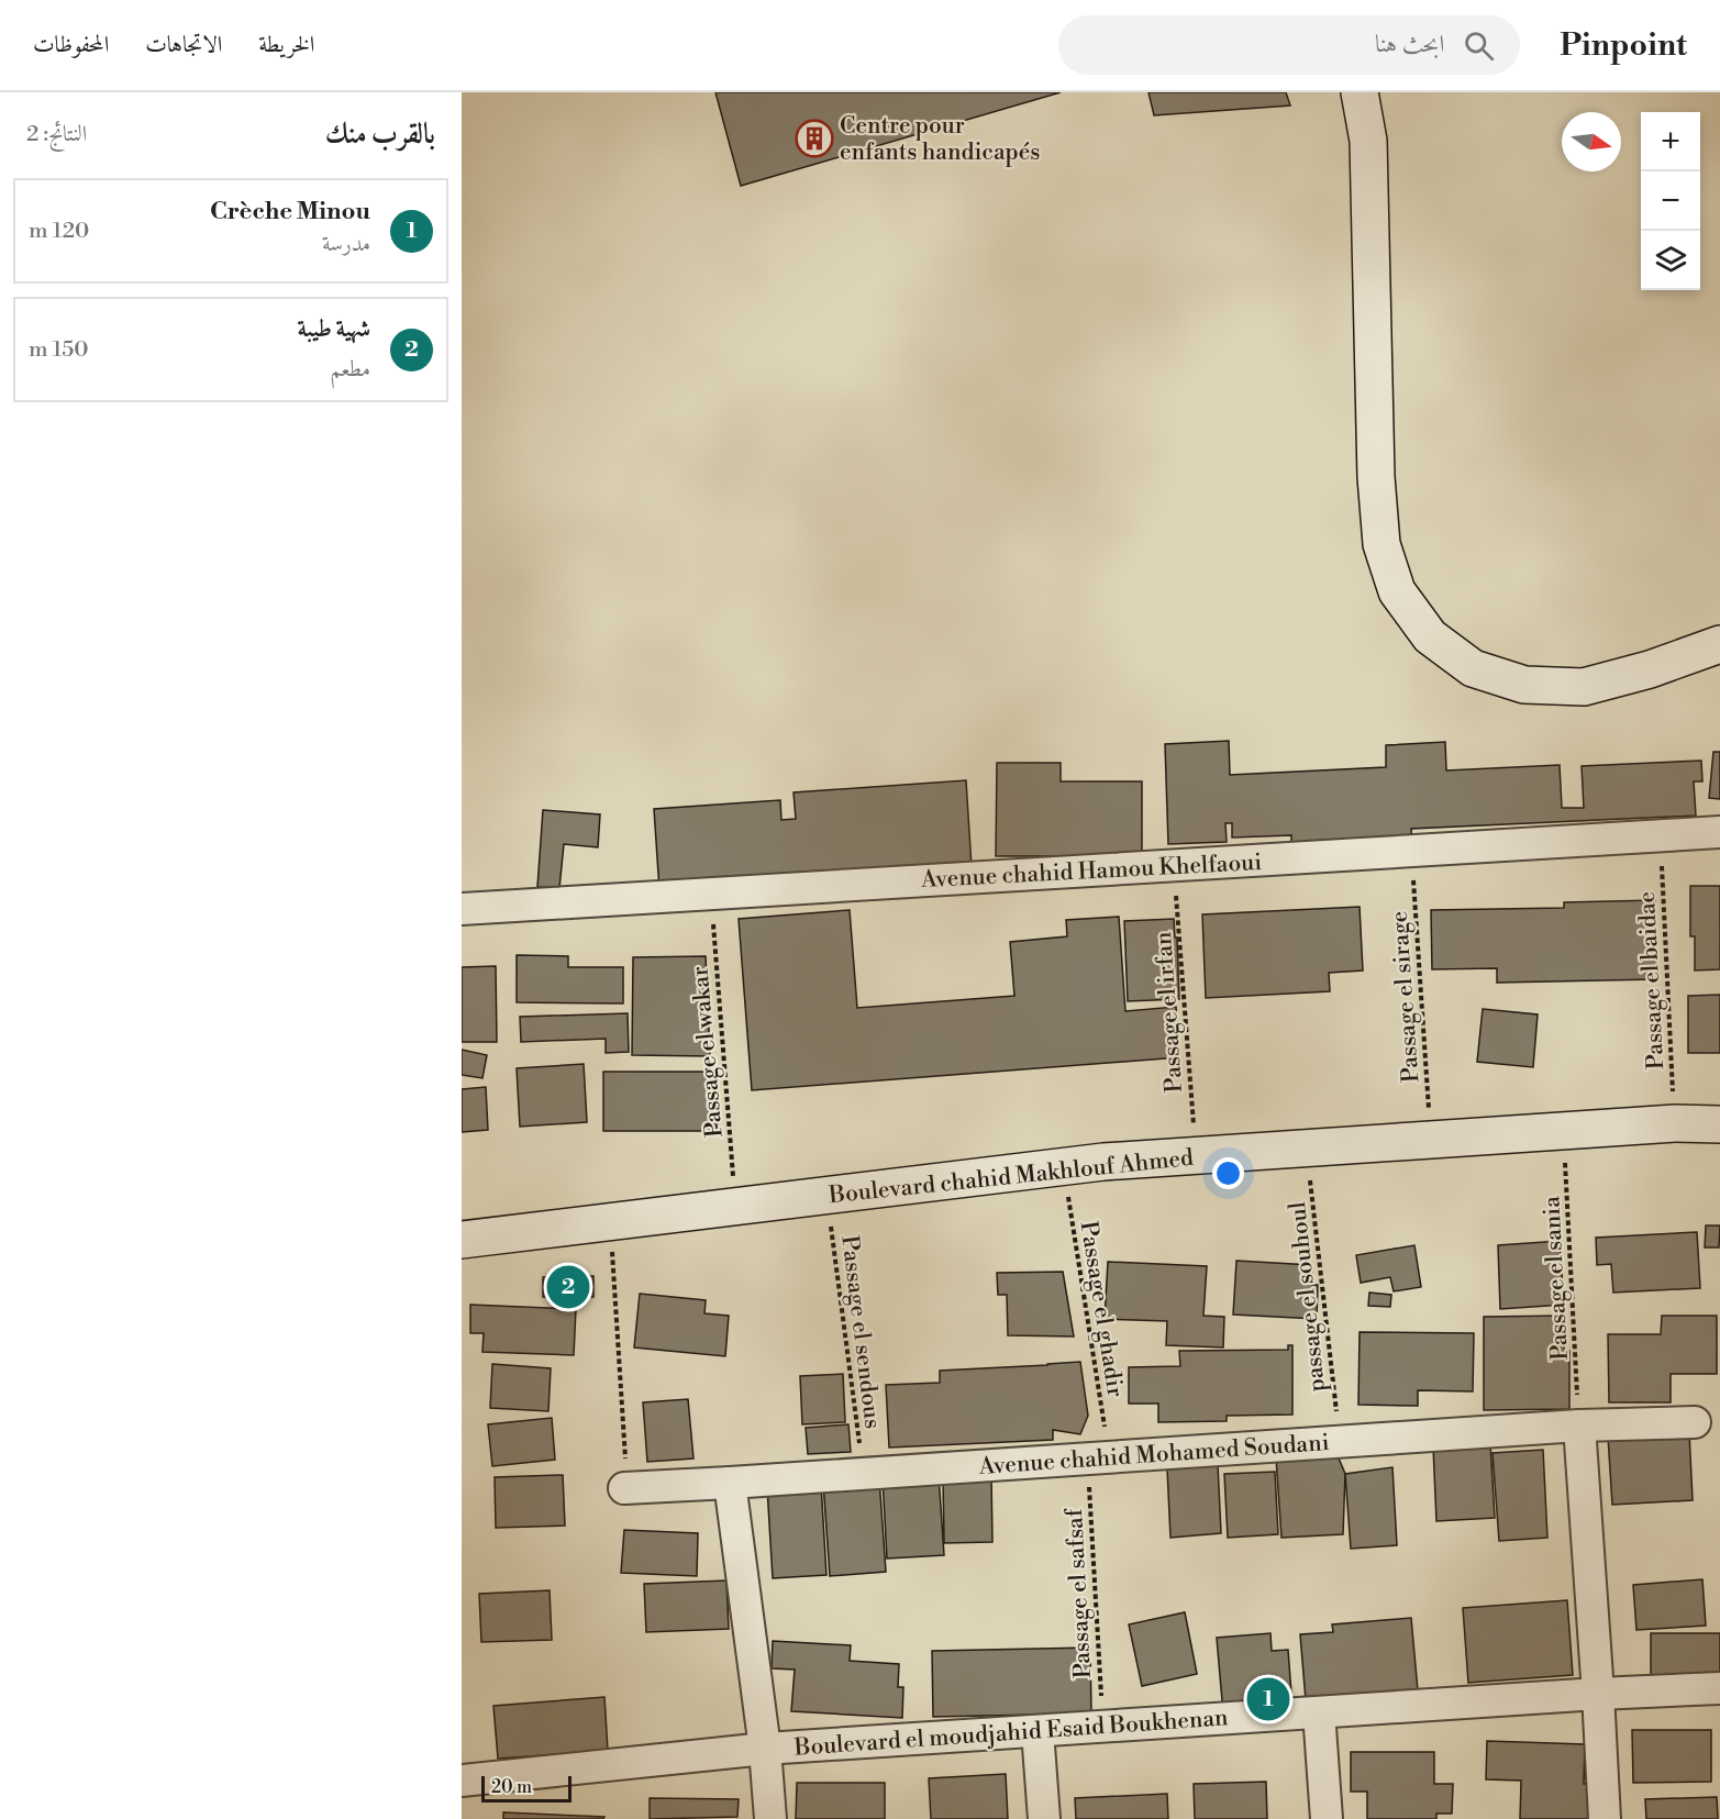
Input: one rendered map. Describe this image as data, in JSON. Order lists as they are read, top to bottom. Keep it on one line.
{"streets":{"main road":["Boulevard chahid Makhlouf Ahmed"],"street":["Avenue chahid Hamou Khelfaoui","Avenue chahid Mohamed Soudani","Boulevard el moudjahid Esaid Boukhenan"],"path":["Passage el baidae","Passage el sirage","Passage el irfan","Passage el wakar","Passage el sania","passage el souhoul","Passage el ghadir","Passage el sendous","Passage el safsaf"]},"crossings":[["Avenue chahid Hamou Khelfaoui","Passage el baidae"],["Avenue chahid Hamou Khelfaoui","Passage el sirage"],["Avenue chahid Hamou Khelfaoui","Passage el irfan"],["Avenue chahid Hamou Khelfaoui","Passage el wakar"],["Passage el baidae","Boulevard chahid Makhlouf Ahmed"],["Passage el sirage","Boulevard chahid Makhlouf Ahmed"],["Passage el irfan","Boulevard chahid Makhlouf Ahmed"],["Passage el wakar","Boulevard chahid Makhlouf Ahmed"],["Boulevard chahid Makhlouf Ahmed","Passage el sania"],["Boulevard chahid Makhlouf Ahmed","passage el souhoul"],["Boulevard chahid Makhlouf Ahmed","Passage el ghadir"],["Boulevard chahid Makhlouf Ahmed","Passage el sendous"],["Passage el sania","Avenue chahid Mohamed Soudani"],["passage el souhoul","Avenue chahid Mohamed Soudani"],["Passage el ghadir","Avenue chahid Mohamed Soudani"],["Passage el ghadir","Passage el safsaf"],["Passage el sendous","Avenue chahid Mohamed Soudani"],["Avenue chahid Mohamed Soudani","Passage el safsaf"],["Passage el safsaf","Boulevard el moudjahid Esaid Boukhenan"]],"places":{"building":["Centre pour enfants handicapés"]},"scale_bar":"20 m","north":"right","page":{"header":"Pinpoint","search":"ابحث هنا","nav":["الخريطة","الاتجاهات","المحفوظات"],"heading":["بالقرب منك","النتائج: 2"],"map_buttons":["+","−"],"list":[{"mark":"1","name":"Crèche Minou","note":"مدرسة","value":"120 m"},{"mark":"2","name":"شهية طيبة","note":"مطعم","value":"150 m"}],"pins":["2","1"],"scale":"20 m"}}
